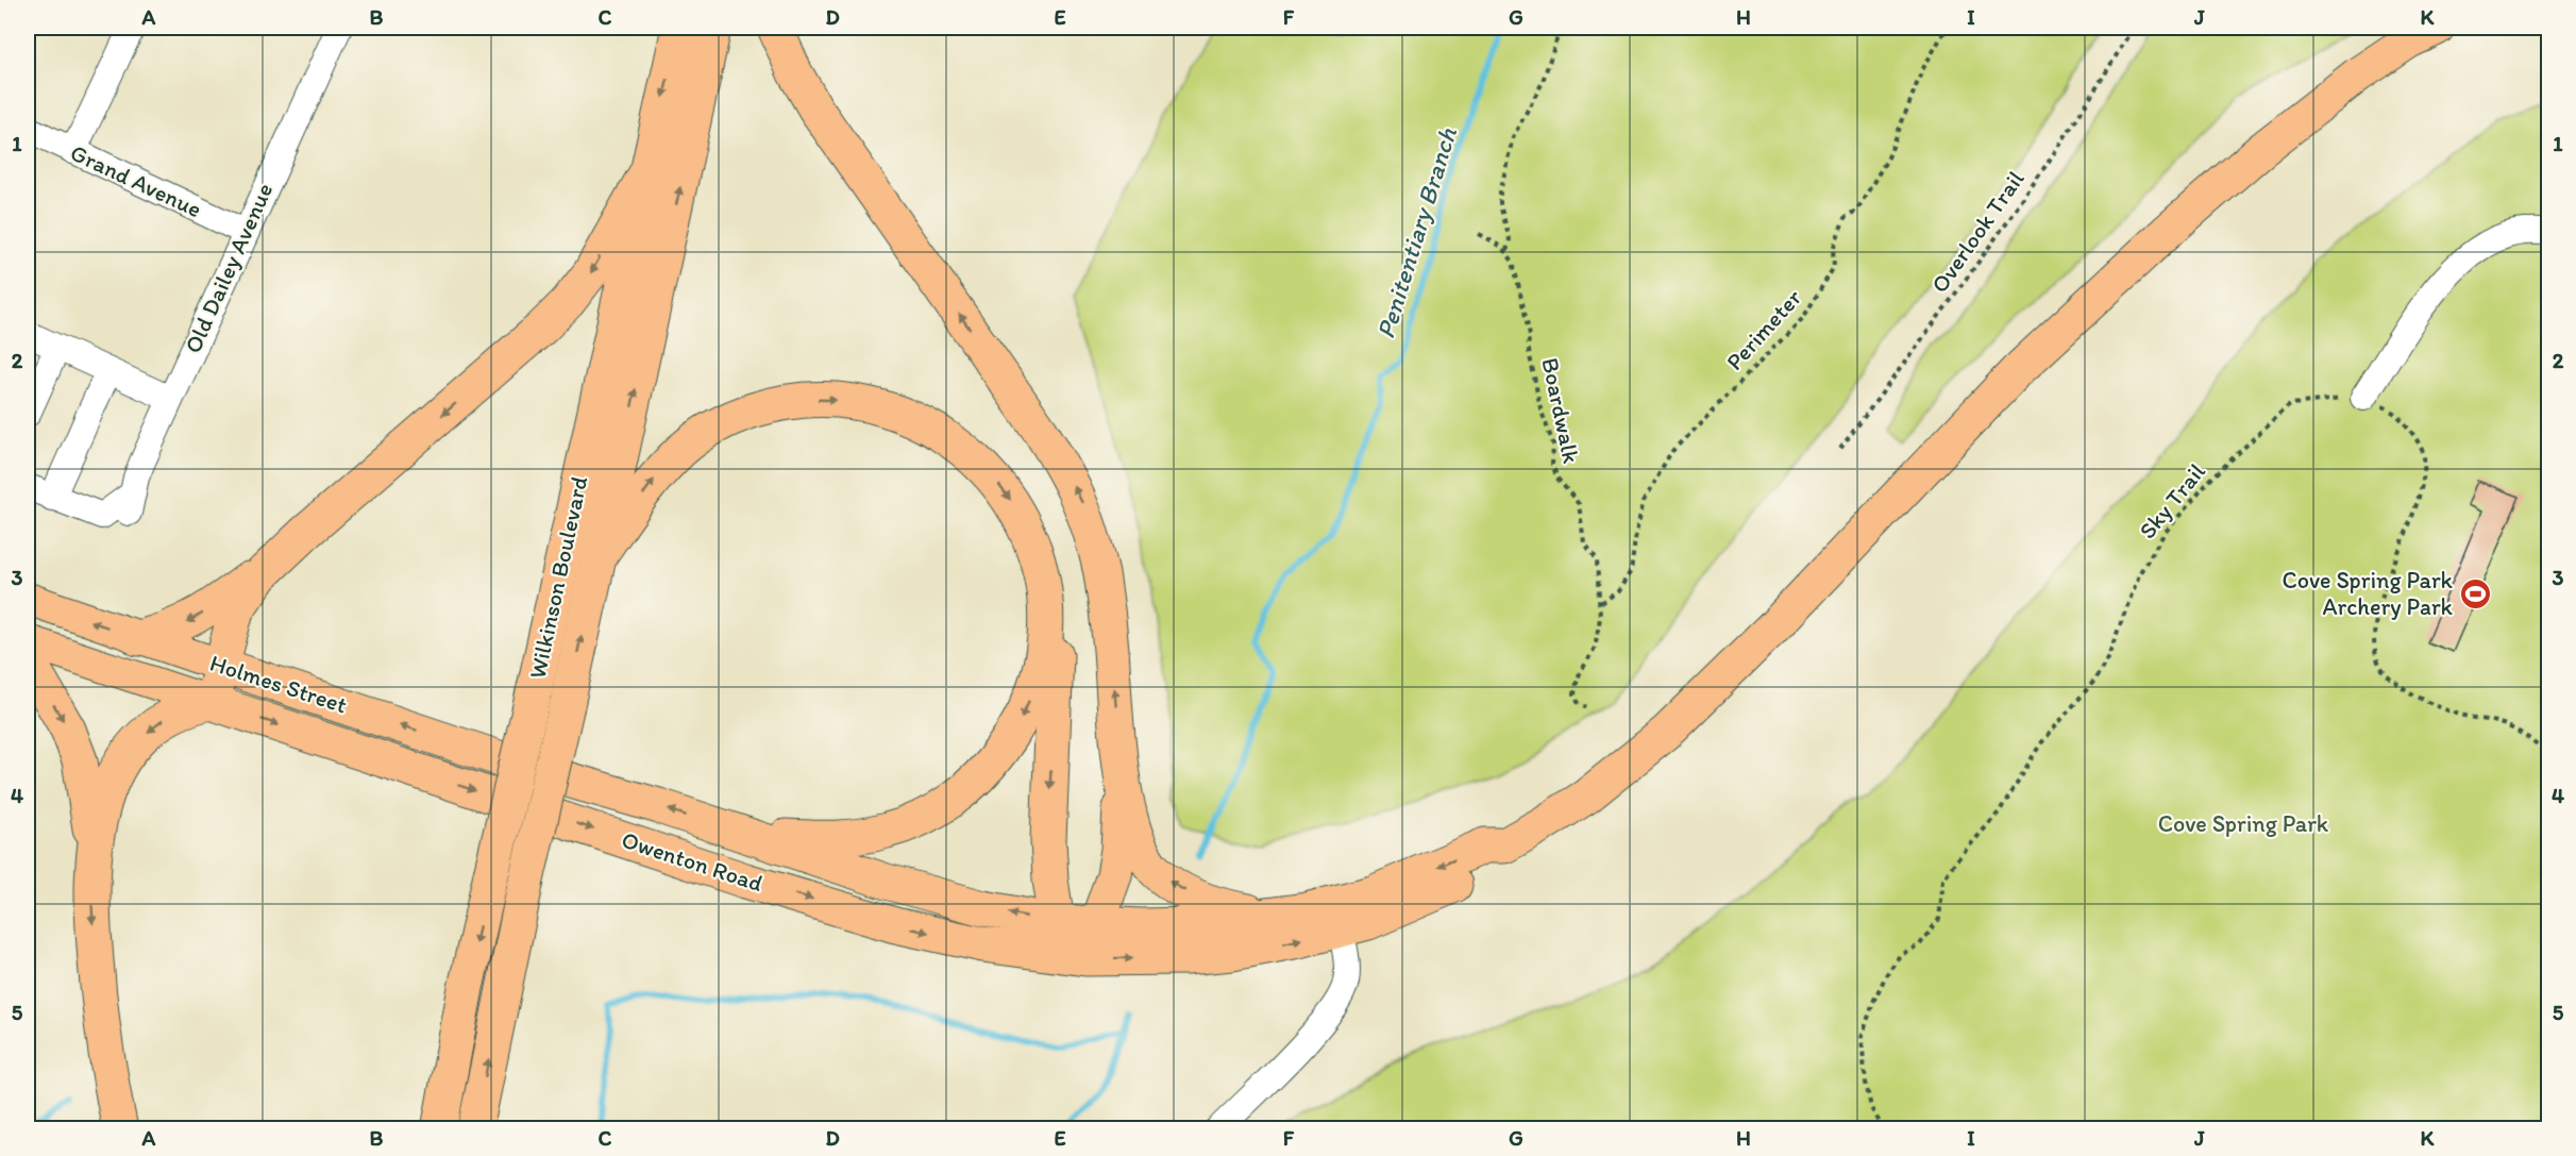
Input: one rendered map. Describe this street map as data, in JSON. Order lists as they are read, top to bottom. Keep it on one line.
{"streets":{"highway":["Wilkinson Boulevard","Holmes Street","Owenton Road"],"street":["Grand Avenue","Old Dailey Avenue"],"path":["Overlook Trail","Perimeter","Boardwalk","Sky Trail"]},"crossings":[["Grand Avenue","Old Dailey Avenue"],["Perimeter","Boardwalk"],["Holmes Street","Owenton Road"]],"water":["Penitentiary Branch"],"parks":["Cove Spring Park"],"places":{"sports":["Cove Spring Park Archery Park"]},"grid":{"columns":["A","B","C","D","E","F","G","H","I","J","K"],"rows":["1","2","3","4","5"]}}
